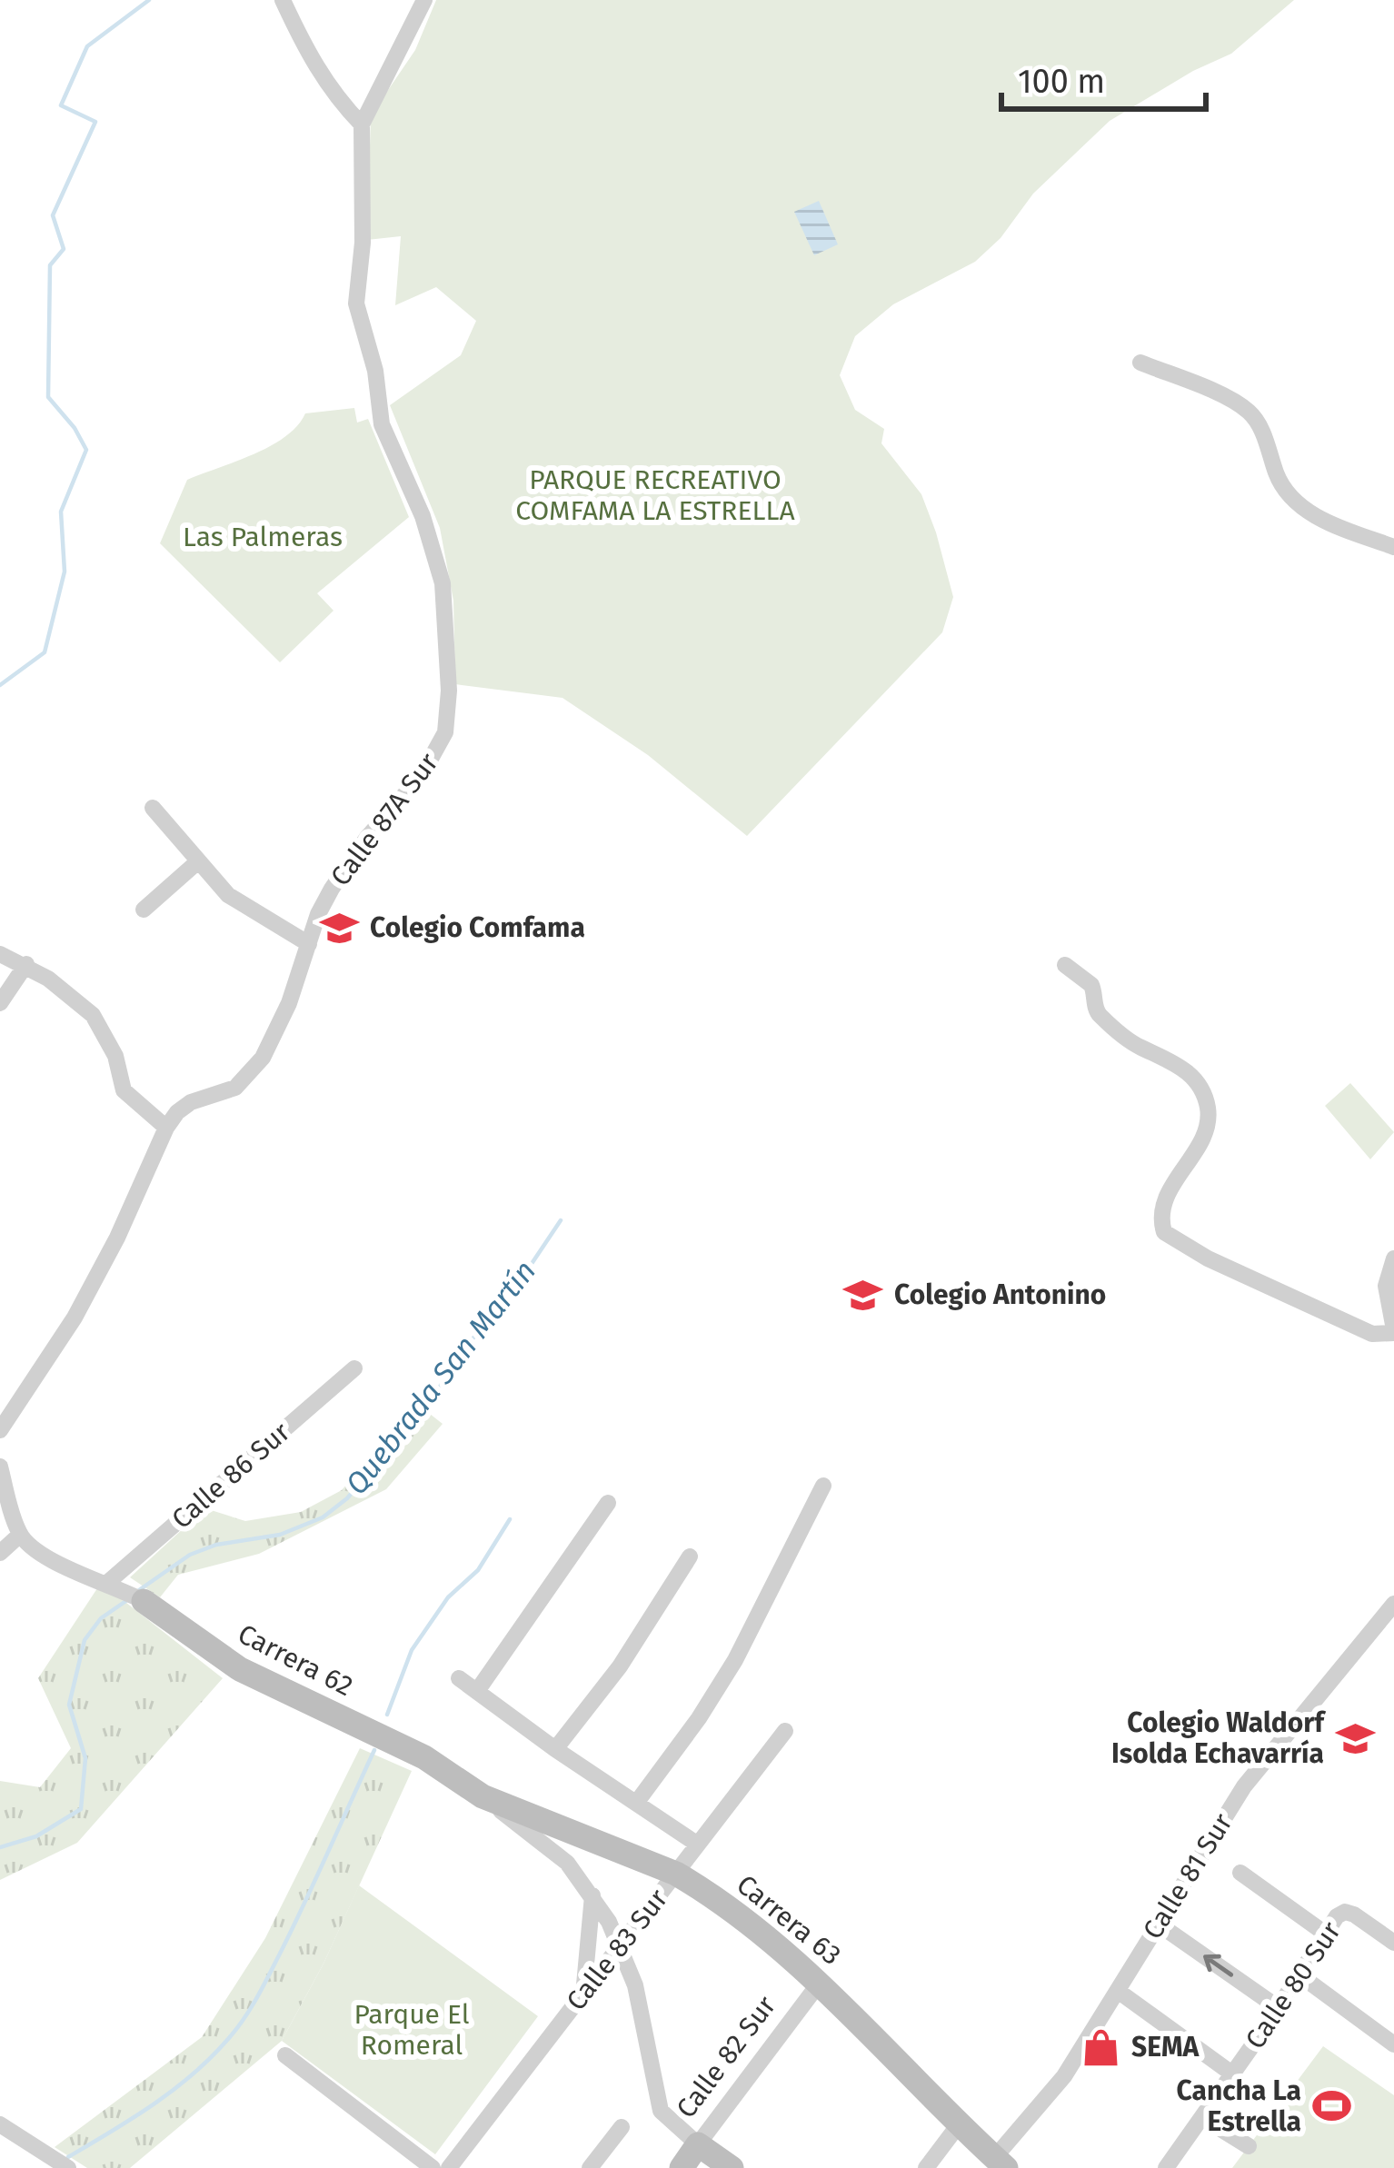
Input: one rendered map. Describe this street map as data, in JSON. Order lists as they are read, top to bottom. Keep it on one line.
{"streets":{"street":["Calle 87A Sur","Calle 86 Sur","Carrera 62","Calle 81 Sur","Carrera 63","Calle 83 Sur","Calle 80 Sur","Calle 82 Sur"]},"crossings":[["Calle 86 Sur","Carrera 62"],["Carrera 62","Carrera 63"],["Carrera 62","Calle 83 Sur"],["Carrera 62","Calle 82 Sur"],["Calle 81 Sur","Carrera 63"],["Carrera 63","Calle 83 Sur"],["Carrera 63","Calle 82 Sur"]],"water":["Quebrada San Martín"],"parks":["PARQUE RECREATIVO COMFAMA LA ESTRELLA","Las Palmeras","Parque El Romeral"],"places":{"school or university":["Colegio Comfama","Colegio Antonino","Colegio Waldorf Isolda Echavarría"],"shop":["SEMA"],"sports":["Cancha La Estrella"]},"scale_bar":"100 m"}
